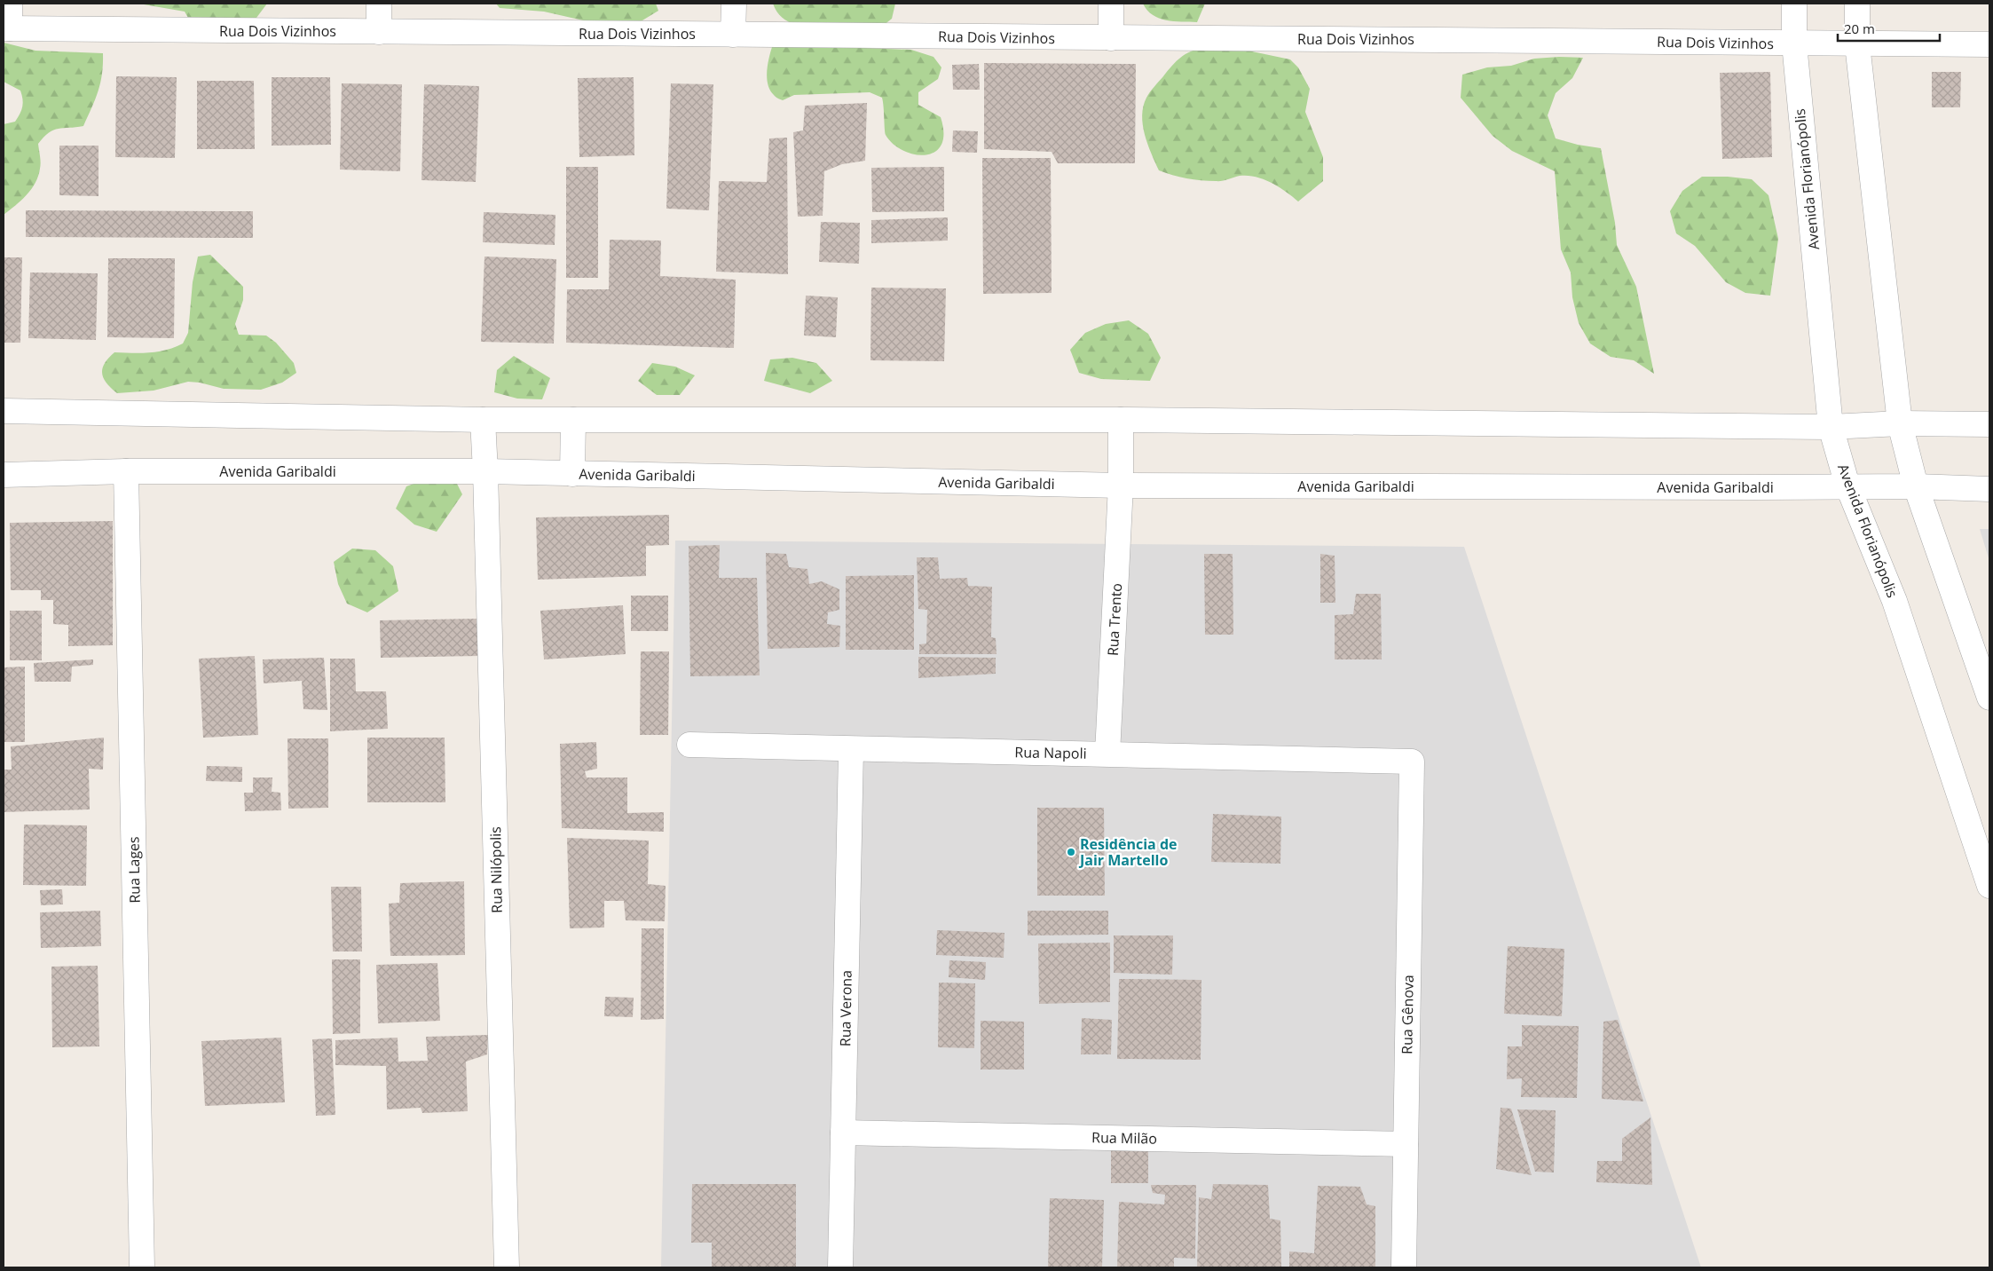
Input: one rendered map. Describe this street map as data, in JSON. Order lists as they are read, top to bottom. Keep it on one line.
{"streets":{"street":["Rua Dois Vizinhos","Avenida Florianópolis","Avenida Garibaldi","Rua Trento","Rua Napoli","Rua Lages","Rua Nilópolis","Rua Verona","Rua Gênova","Rua Milão"]},"crossings":[["Rua Dois Vizinhos","Avenida Florianópolis"],["Avenida Florianópolis","Avenida Garibaldi"],["Avenida Garibaldi","Rua Trento"],["Avenida Garibaldi","Rua Lages"],["Avenida Garibaldi","Rua Nilópolis"],["Rua Trento","Rua Napoli"],["Rua Napoli","Rua Verona"],["Rua Napoli","Rua Gênova"],["Rua Verona","Rua Milão"],["Rua Gênova","Rua Milão"]],"places":["Residência de Jair Martello"],"scale_bar":"20 m"}
